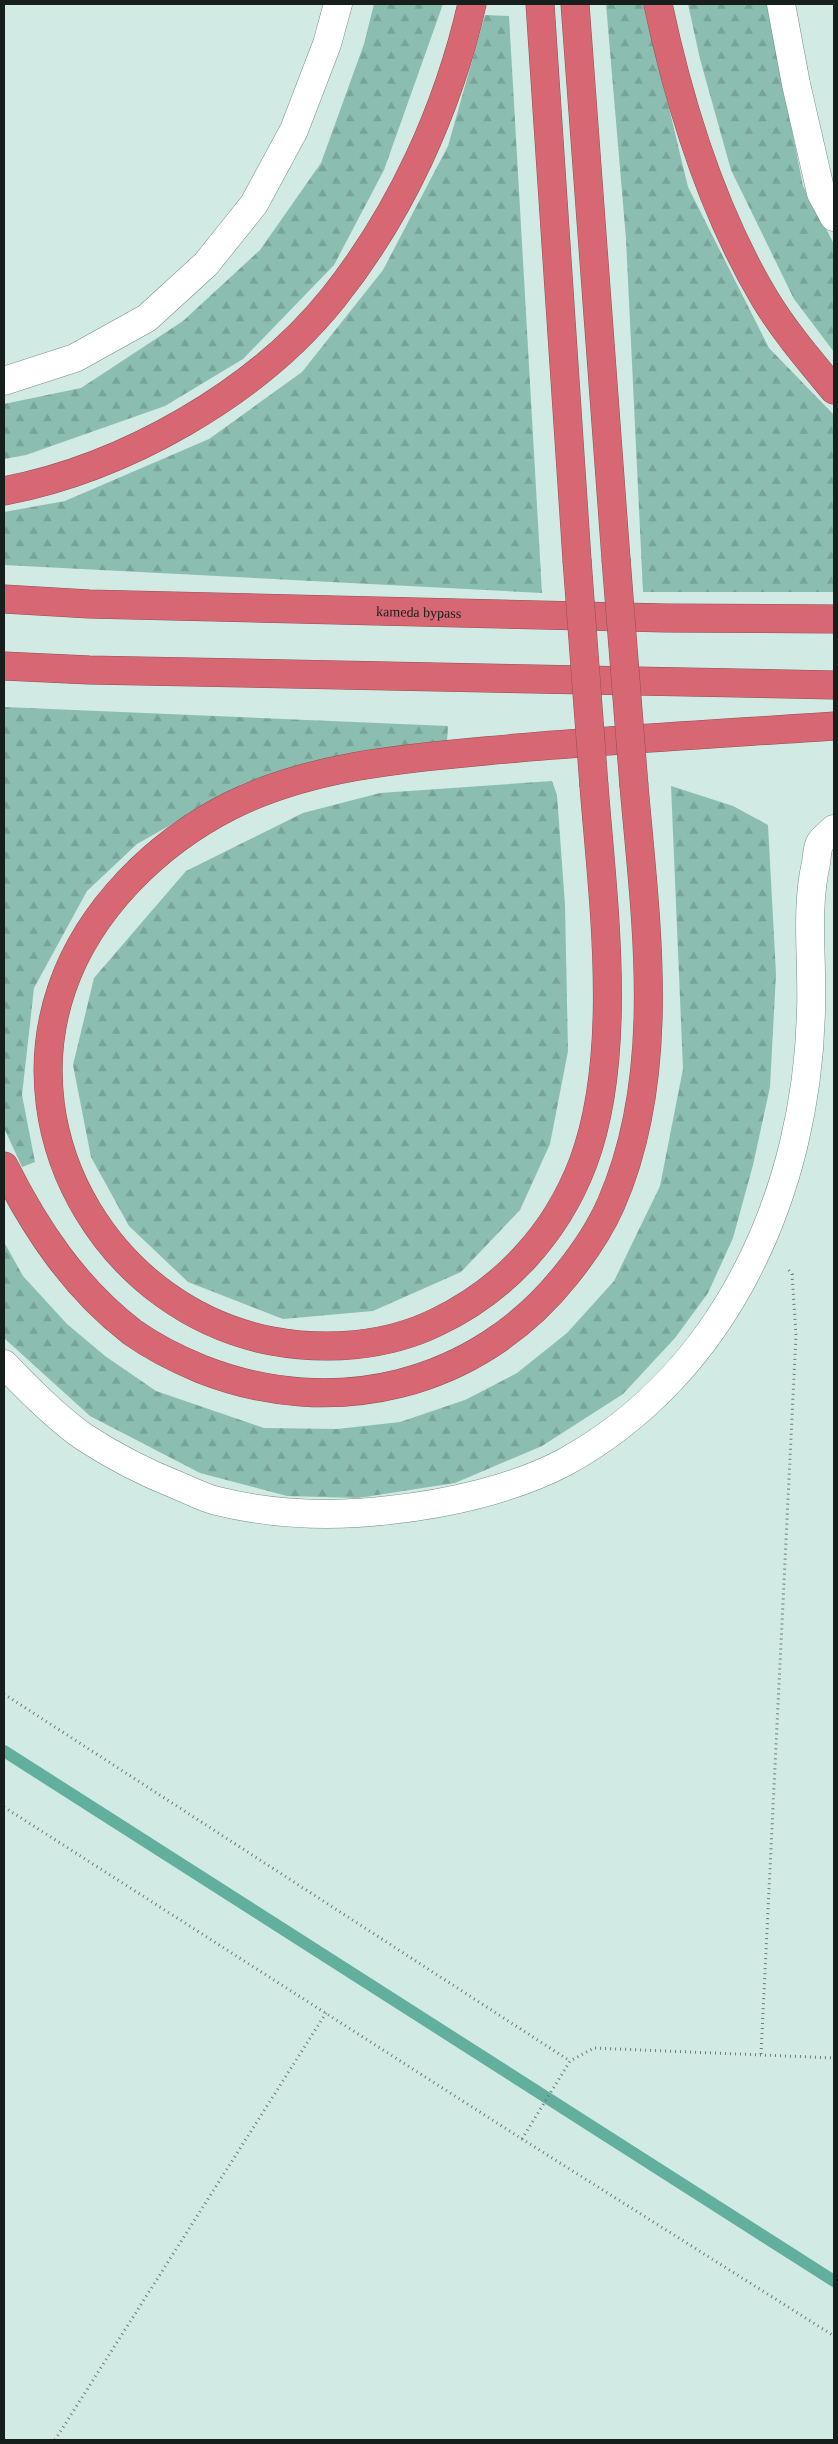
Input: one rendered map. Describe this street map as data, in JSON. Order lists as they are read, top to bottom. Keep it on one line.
{"streets":{"highway":["kameda bypass"]}}
